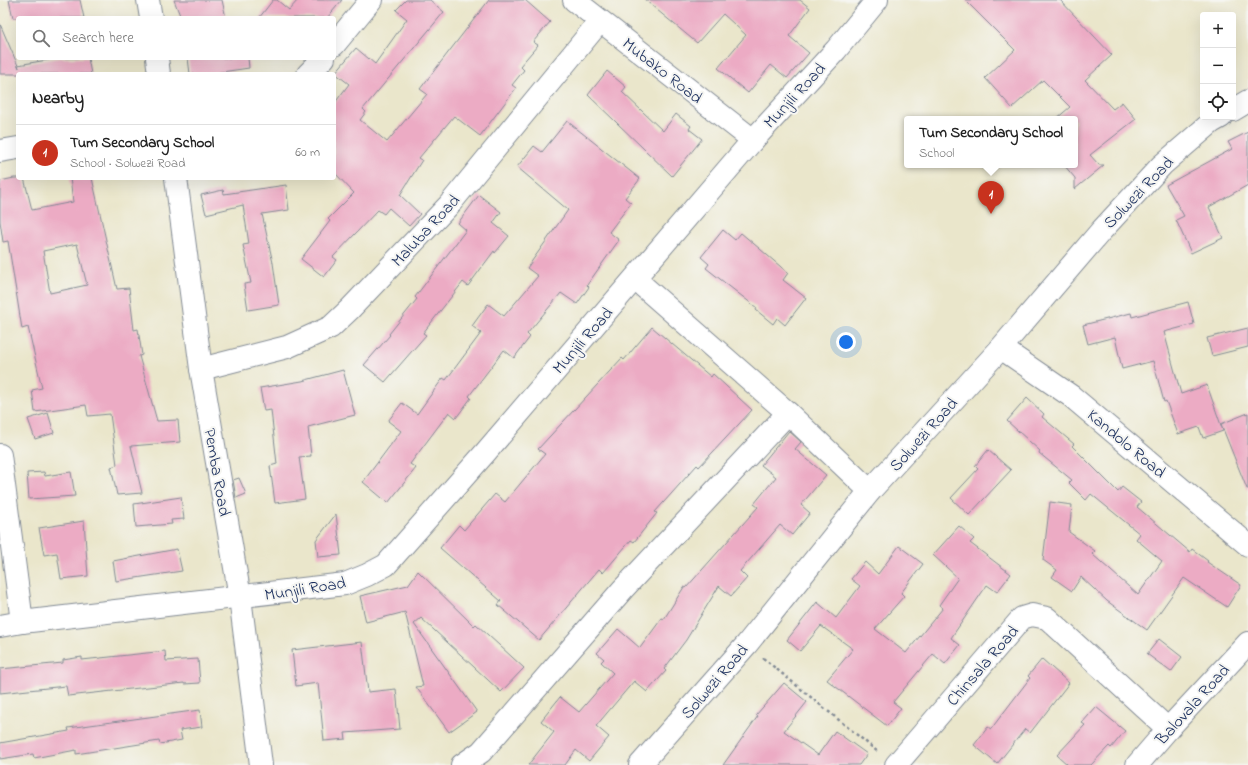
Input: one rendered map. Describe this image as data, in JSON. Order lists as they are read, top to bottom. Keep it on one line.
{"streets":{"street":["Mubako Road","Munjili Road","Solwezi Road","Maluba Road","Kandolo Road","Pemba Road","Chinsala Road","Balovala Road"]},"crossings":[["Mubako Road","Munjili Road"],["Mubako Road","Maluba Road"],["Munjili Road","Pemba Road"],["Solwezi Road","Kandolo Road"],["Maluba Road","Pemba Road"],["Chinsala Road","Balovala Road"]],"page":{"map_buttons":["+","−"],"search":"Search here","heading":"Nearby","popup":["Tum Secondary School","School"],"list":[{"mark":"1","name":"Tum Secondary School","note":"School · Solwezi Road","value":"60 m"}],"pins":"1"}}
